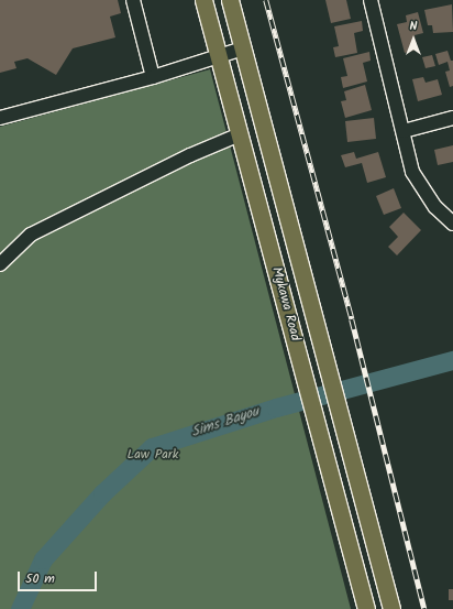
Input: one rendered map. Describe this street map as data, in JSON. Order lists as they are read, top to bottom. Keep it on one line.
{"streets":{"main road":["Mykawa Road"]},"water":["Sims Bayou"],"parks":["Law Park"],"scale_bar":"50 m","north":"top"}
